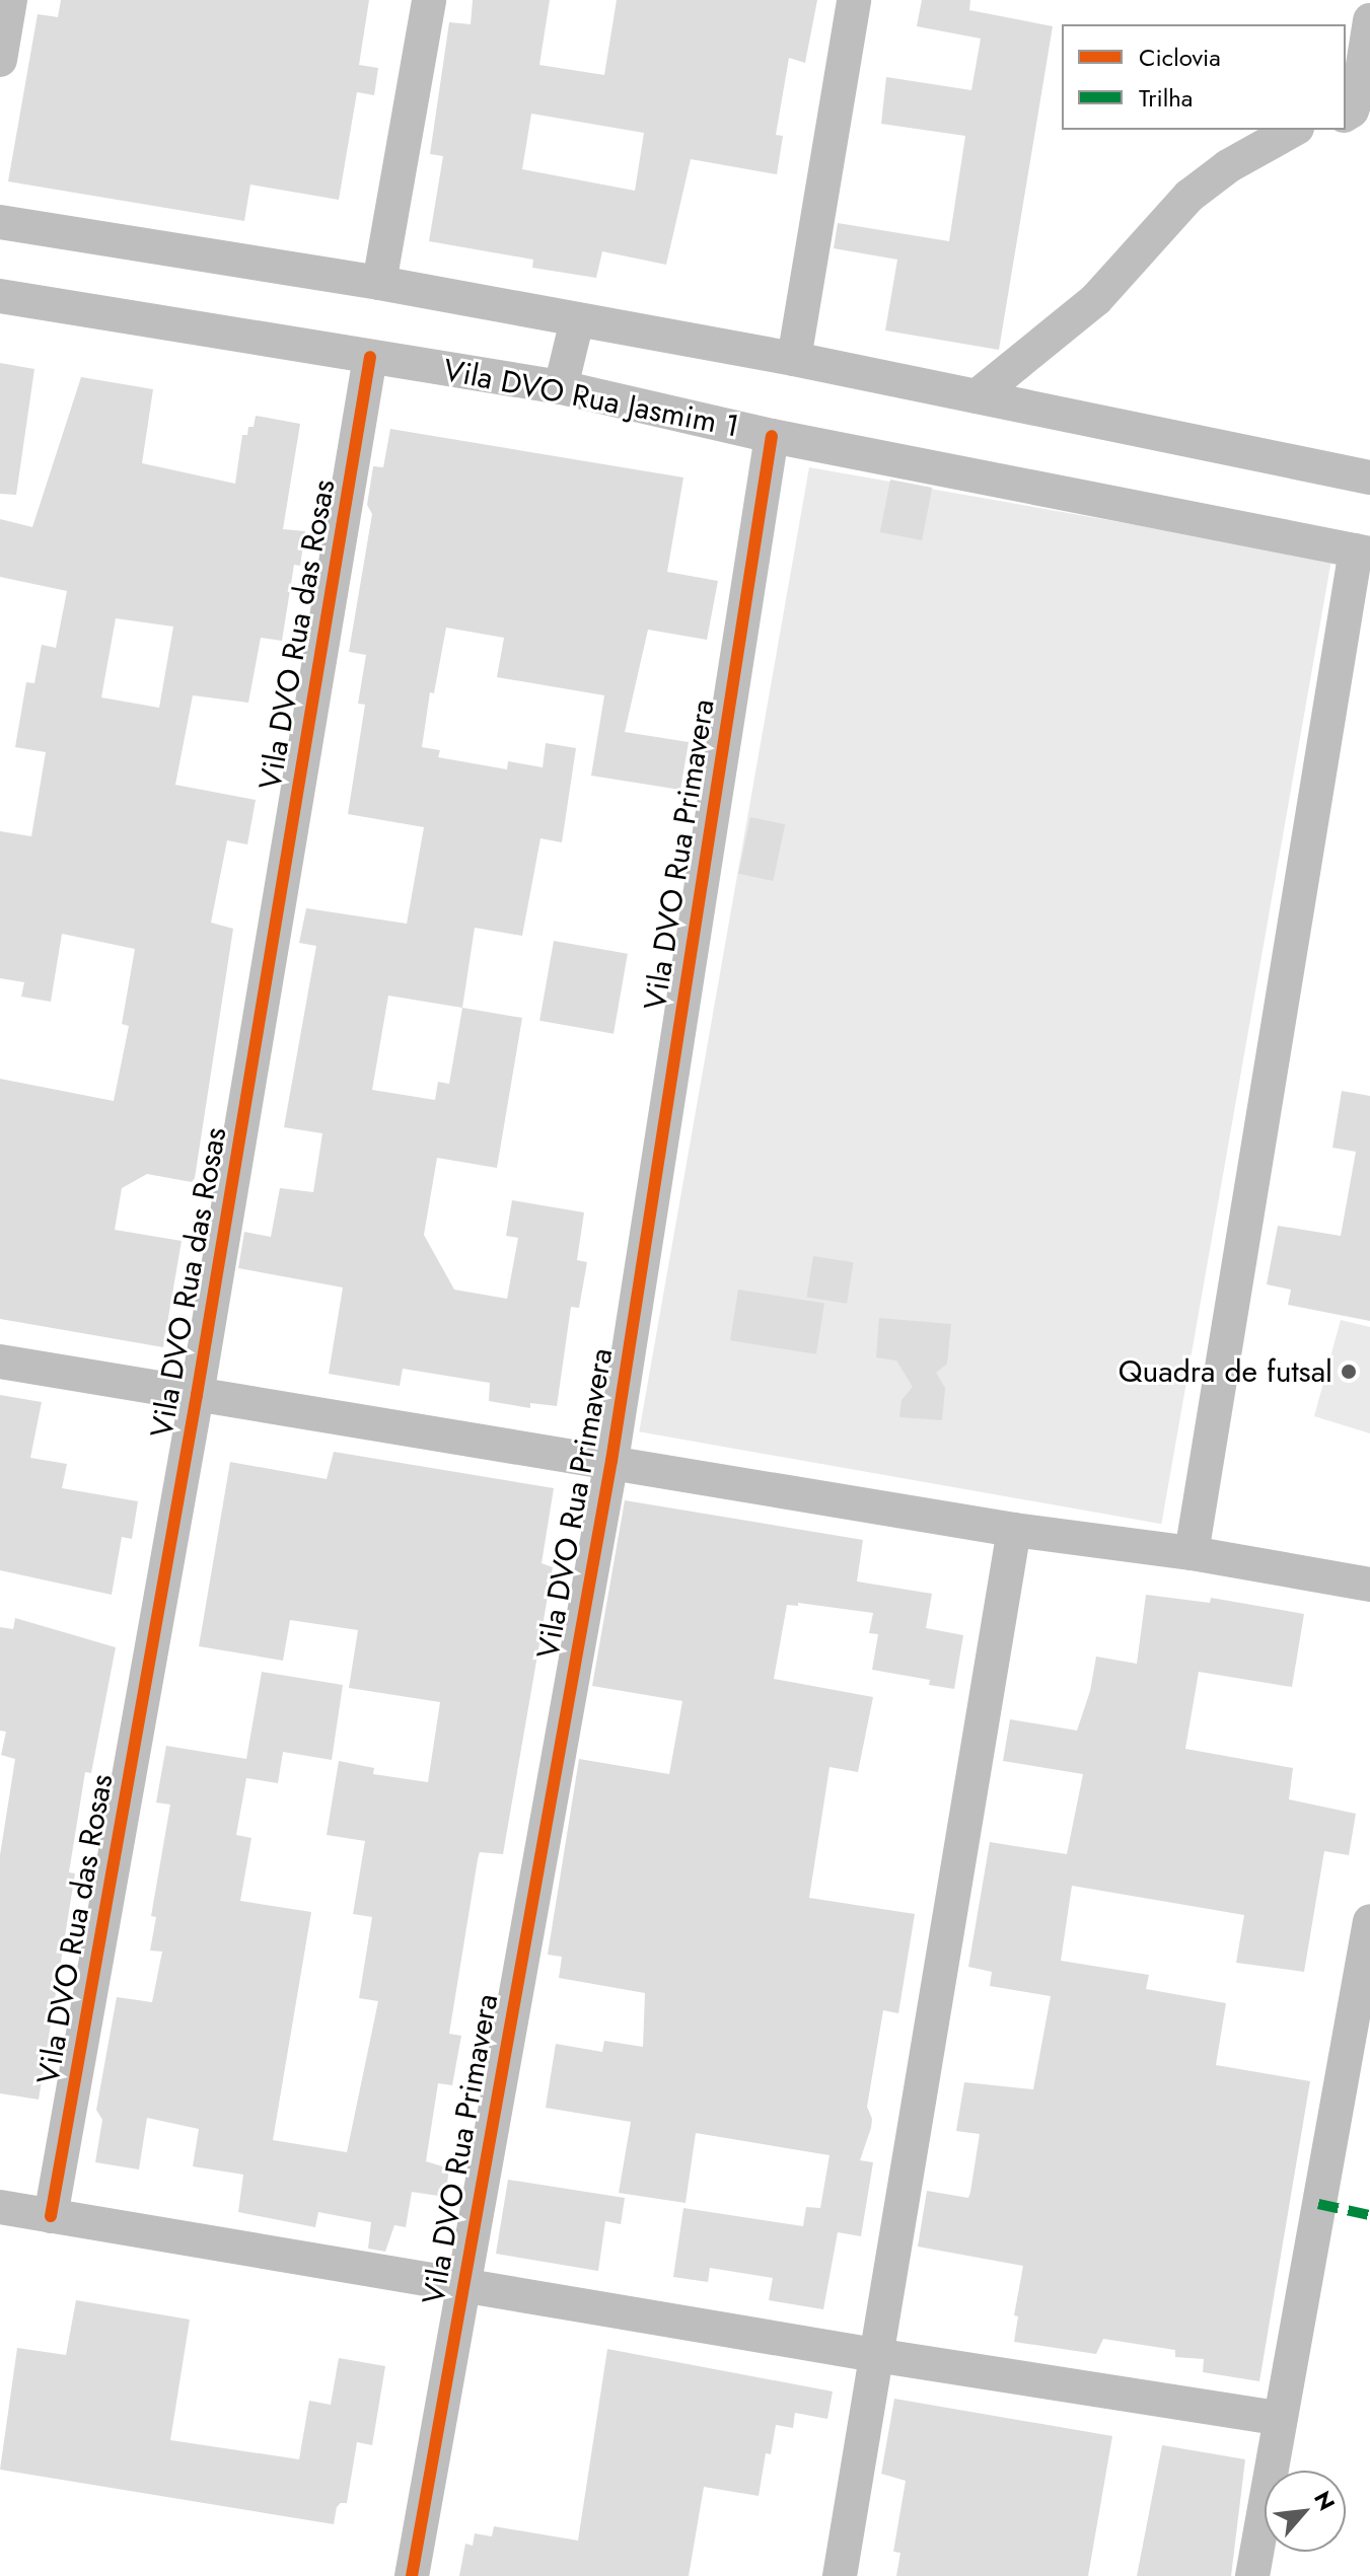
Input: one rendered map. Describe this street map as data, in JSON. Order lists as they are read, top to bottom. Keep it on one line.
{"streets":{"street":["Vila DVO Rua Jasmim 1","Vila DVO Rua das Rosas","Vila DVO Rua Primavera"]},"crossings":[["Vila DVO Rua Jasmim 1","Vila DVO Rua das Rosas"],["Vila DVO Rua Jasmim 1","Vila DVO Rua Primavera"]],"places":["Quadra de futsal"],"legend":["Ciclovia","Trilha"],"north":"top right"}
